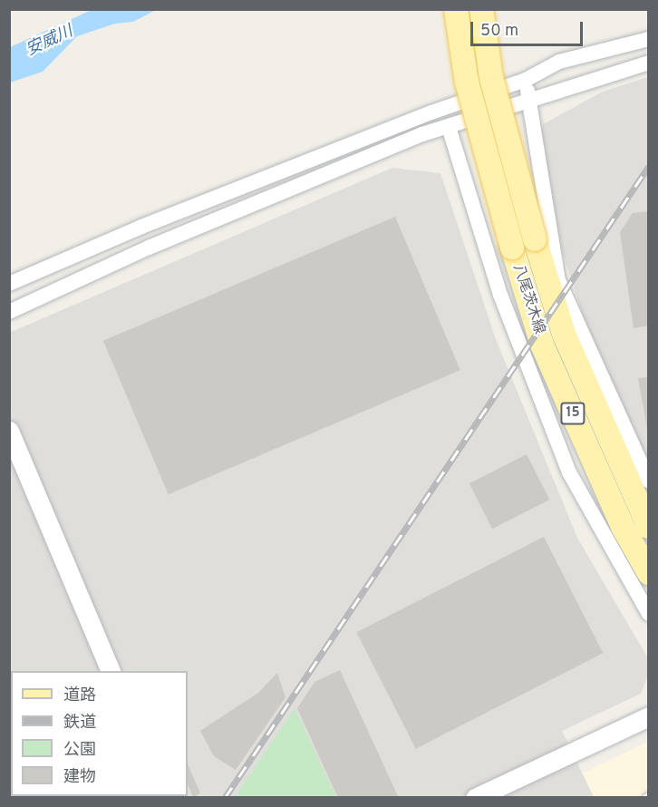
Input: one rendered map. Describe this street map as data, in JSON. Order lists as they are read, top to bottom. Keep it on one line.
{"streets":{"main road":["八尾茨木線","15"]},"water":["安威川"],"legend":["道路","鉄道","公園","建物"],"scale_bar":"50 m"}
